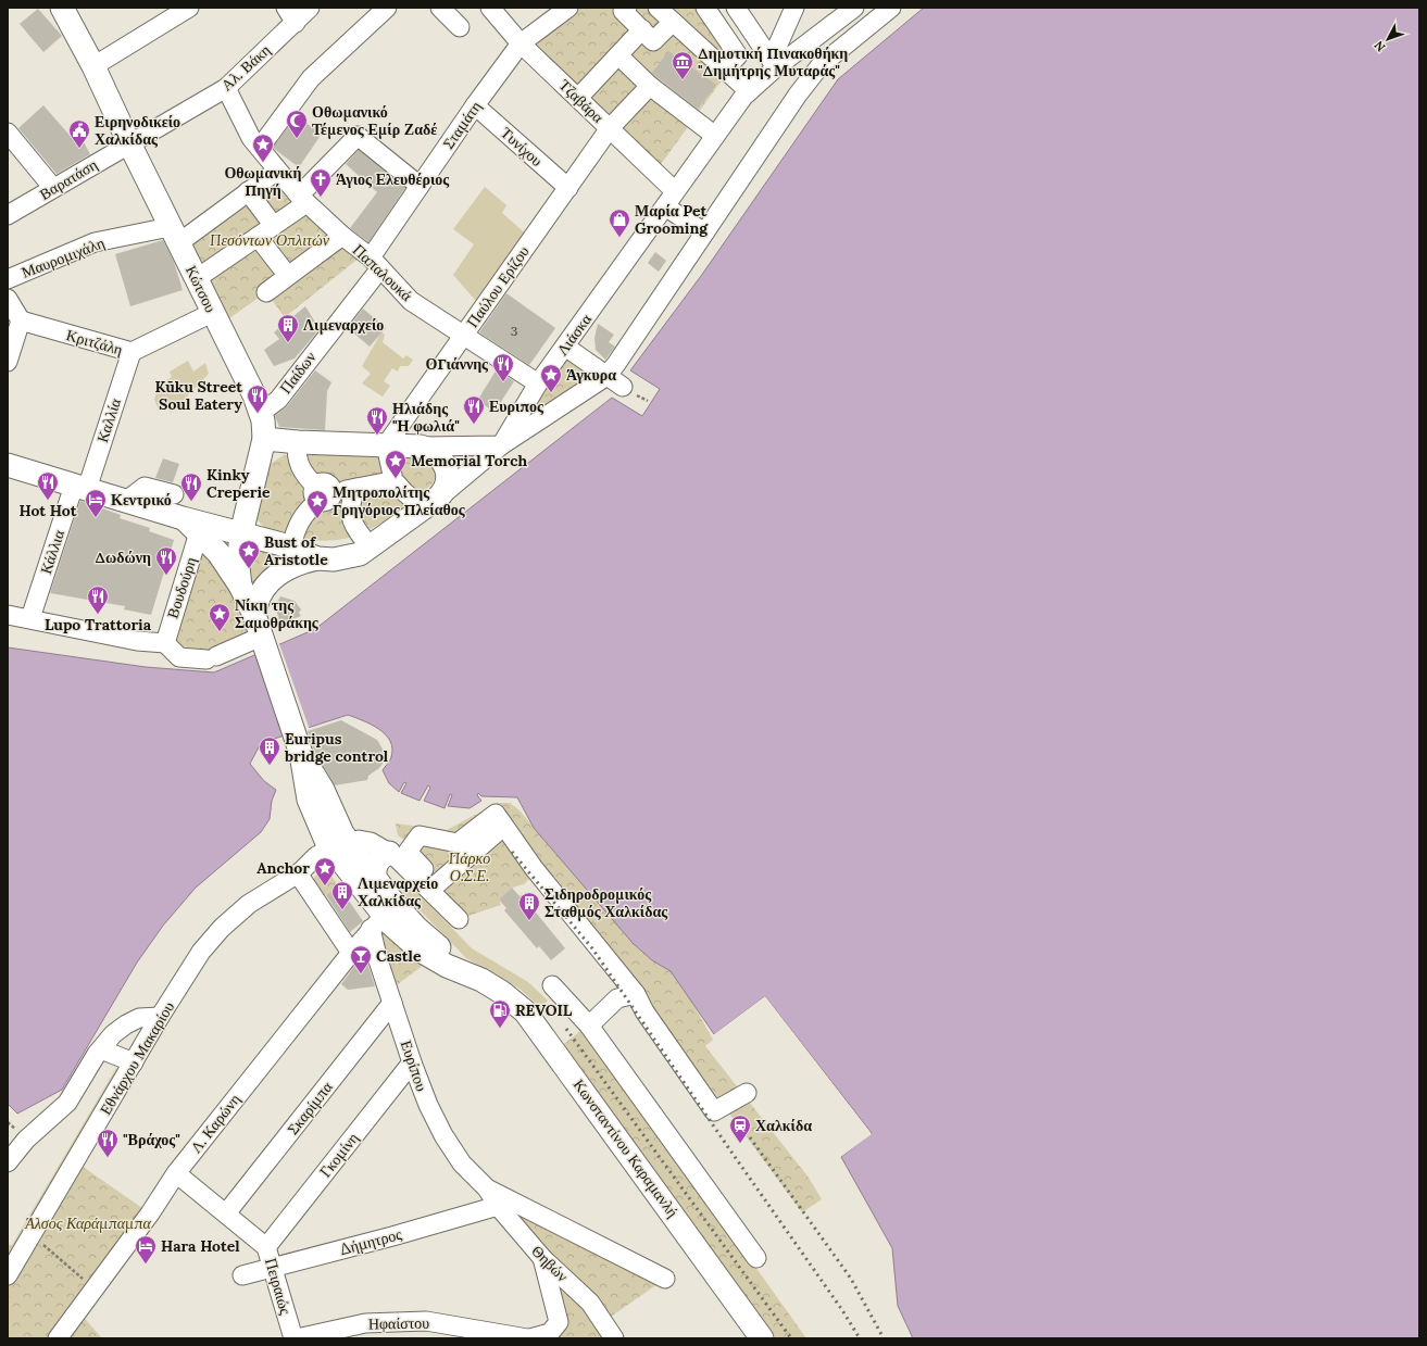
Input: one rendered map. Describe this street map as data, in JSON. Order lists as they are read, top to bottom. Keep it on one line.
{"streets":{"main road":["Κώτσου","Λιάσκα","Κωνσταντίνου Καραμανλή"],"street":["Αλ. Βάκη","Τζαβάρα","Σταμάτη","Τυνίχου","Βαρατάση","Μαυρομιχάλη","Παπαλουκά","Παύλου Ερίζου","Κριτζάλη","Παίδων","Καλλία","Κάλλια","Βουδούρη","Εθνάρχου Μακαρίου","Ευρίπου","Σκαρίμπα","Λ. Καρώνη","Γκομίνη","Δήμητρος","Θηβών","Πειραιώς","Ηφαίστου"]},"crossings":[["Αλ. Βάκη","Βαρατάση"],["Αλ. Βάκη","Παπαλουκά"],["Αλ. Βάκη","Κώτσου"],["Τζαβάρα","Σταμάτη"],["Τζαβάρα","Παύλου Ερίζου"],["Τζαβάρα","Λιάσκα"],["Σταμάτη","Τυνίχου"],["Σταμάτη","Παπαλουκά"],["Σταμάτη","Παίδων"],["Τυνίχου","Παύλου Ερίζου"],["Βαρατάση","Κώτσου"],["Μαυρομιχάλη","Κώτσου"],["Παπαλουκά","Παύλου Ερίζου"],["Παπαλουκά","Λιάσκα"],["Παπαλουκά","Παίδων"],["Κώτσου","Λιάσκα"],["Κώτσου","Κριτζάλη"],["Κώτσου","Παίδων"],["Κώτσου","Κωνσταντίνου Καραμανλή"],["Λιάσκα","Καλλία"],["Λιάσκα","Κάλλια"],["Λιάσκα","Βουδούρη"],["Κριτζάλη","Καλλία"],["Καλλία","Κάλλια"],["Εθνάρχου Μακαρίου","Κωνσταντίνου Καραμανλή"],["Ευρίπου","Σκαρίμπα"],["Ευρίπου","Λ. Καρώνη"],["Ευρίπου","Κωνσταντίνου Καραμανλή"],["Ευρίπου","Γκομίνη"],["Ευρίπου","Θηβών"],["Σκαρίμπα","Πειραιώς"],["Λ. Καρώνη","Κωνσταντίνου Καραμανλή"],["Λ. Καρώνη","Πειραιώς"],["Γκομίνη","Πειραιώς"],["Δήμητρος","Θηβών"],["Δήμητρος","Πειραιώς"]],"parks":["Πεσόντων Οπλιτών","Πάρκο Ο.Σ.Ε.","Άλσος Καράμπαμπα"],"places":{"museum":["Δημοτική Πινακοθήκη \"Δημήτρης Μυταράς\""],"mosque":["Οθωμανικό Τέμενος Εμίρ Ζαδέ"],"public building":["Ειρηνοδικείο Χαλκίδας"],"place":["Οθωμανική Πηγή","Άγκυρα","Memorial Torch","Μητροπολίτης Γρηγόριος Πλείαθος","Bust of Aristotle","Νίκη της Σαμοθράκης","Anchor"],"church":["Άγιος Ελευθέριος"],"shop":["Μαρία Pet Grooming"],"building":["Λιμεναρχείο","Euripus bridge control","Λιμεναρχείο Χαλκίδας","Σιδηροδρομικός Σταθμός Χαλκίδας"],"restaurant":["ΟΓιάννης","Kūku Street Soul Eatery","Ευριπος","Ηλιάδης \"Η φωλιά\"","Hot Hot","Kinky Creperie","Δωδώνη","Lupo Trattoria","\"Βράχος\""],"hotel":["Κεντρικό","Hara Hotel"],"bar":["Castle"],"fuel station":["REVOIL"],"station":["Χαλκίδα"]},"house_numbers":["3"],"north":"bottom left"}
